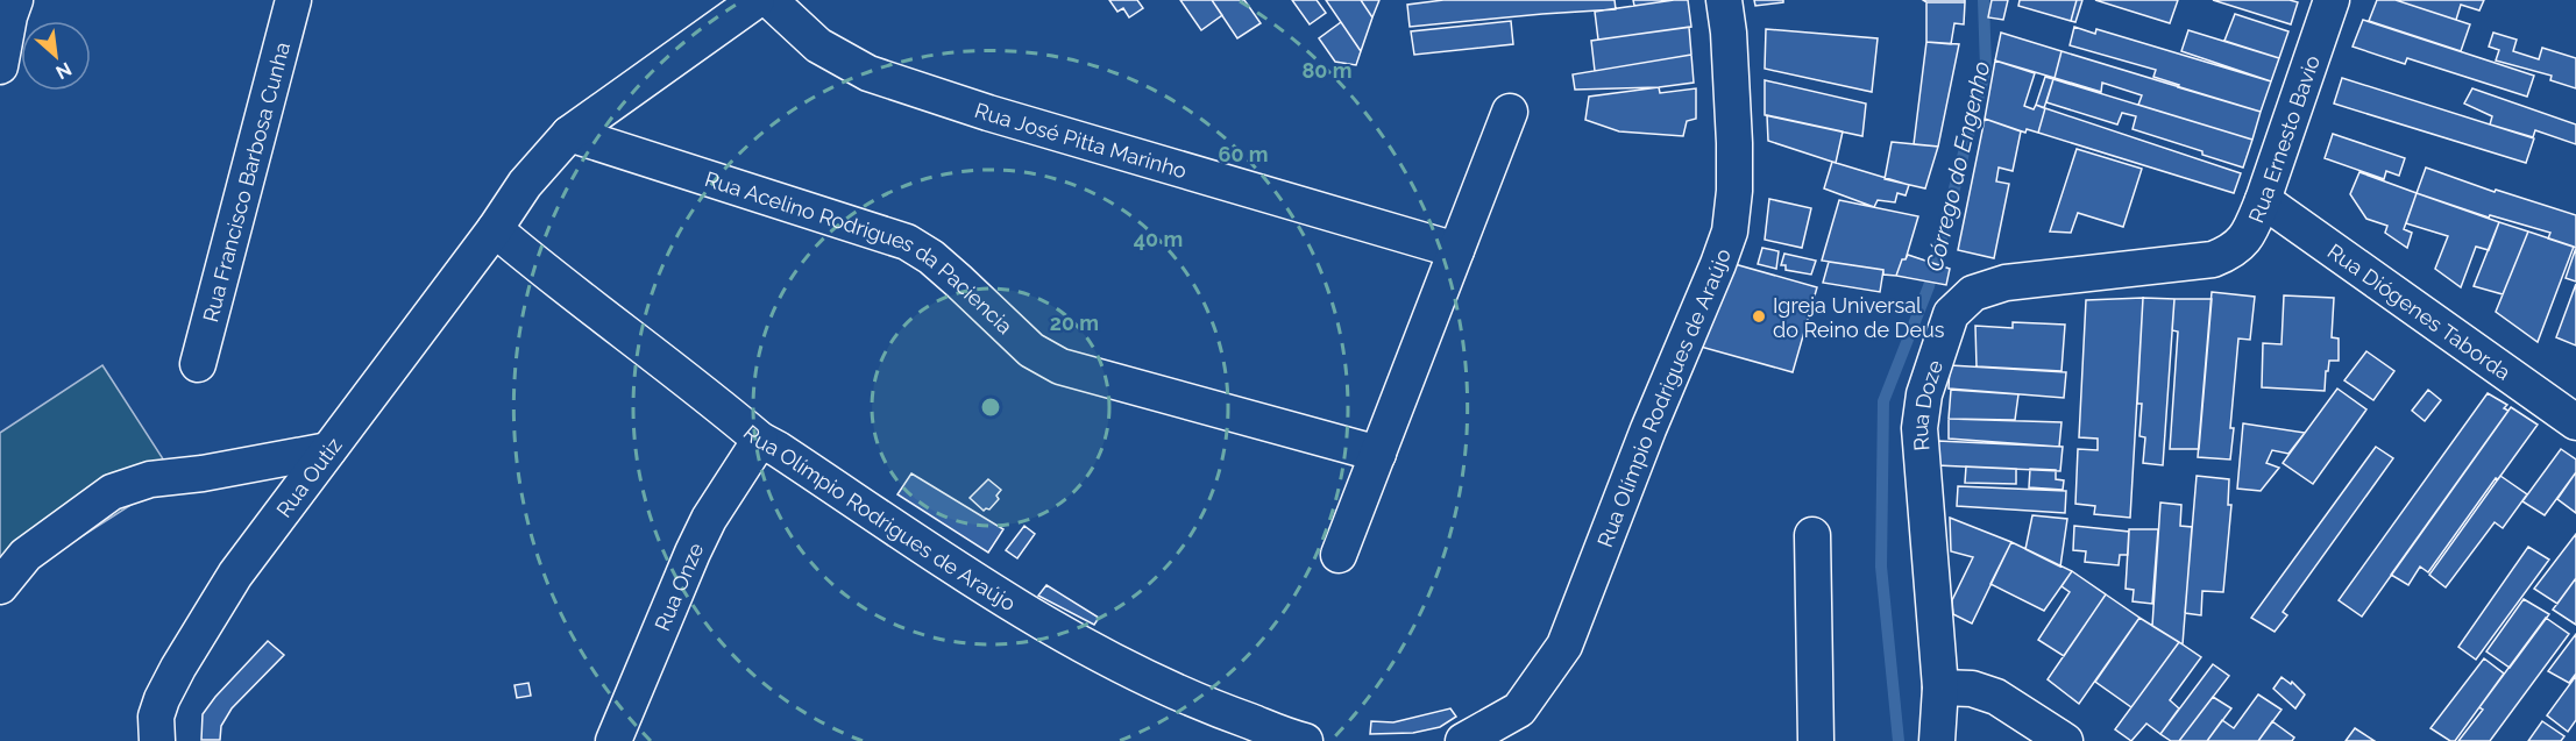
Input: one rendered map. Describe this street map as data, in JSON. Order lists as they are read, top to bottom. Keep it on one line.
{"streets":{"street":["Rua Ernesto Bavio","Rua José Pitta Marinho","Rua Francisco Barbosa Cunha","Rua Acelino Rodrigues da Paciencia","Rua Diógenes Taborda","Rua Olímpio Rodrigues de Araújo","Rua Doze","Rua Outiz","Rua Onze"]},"crossings":[["Rua Ernesto Bavio","Rua Diógenes Taborda"],["Rua Ernesto Bavio","Rua Doze"],["Rua Acelino Rodrigues da Paciencia","Rua Outiz"],["Rua Olímpio Rodrigues de Araújo","Rua Outiz"],["Rua Olímpio Rodrigues de Araújo","Rua Onze"]],"water":["Córrego do Engenho"],"places":["Igreja Universal do Reino de Deus"],"north":"bottom right","rings":["80 m","60 m","40 m","20 m"]}
